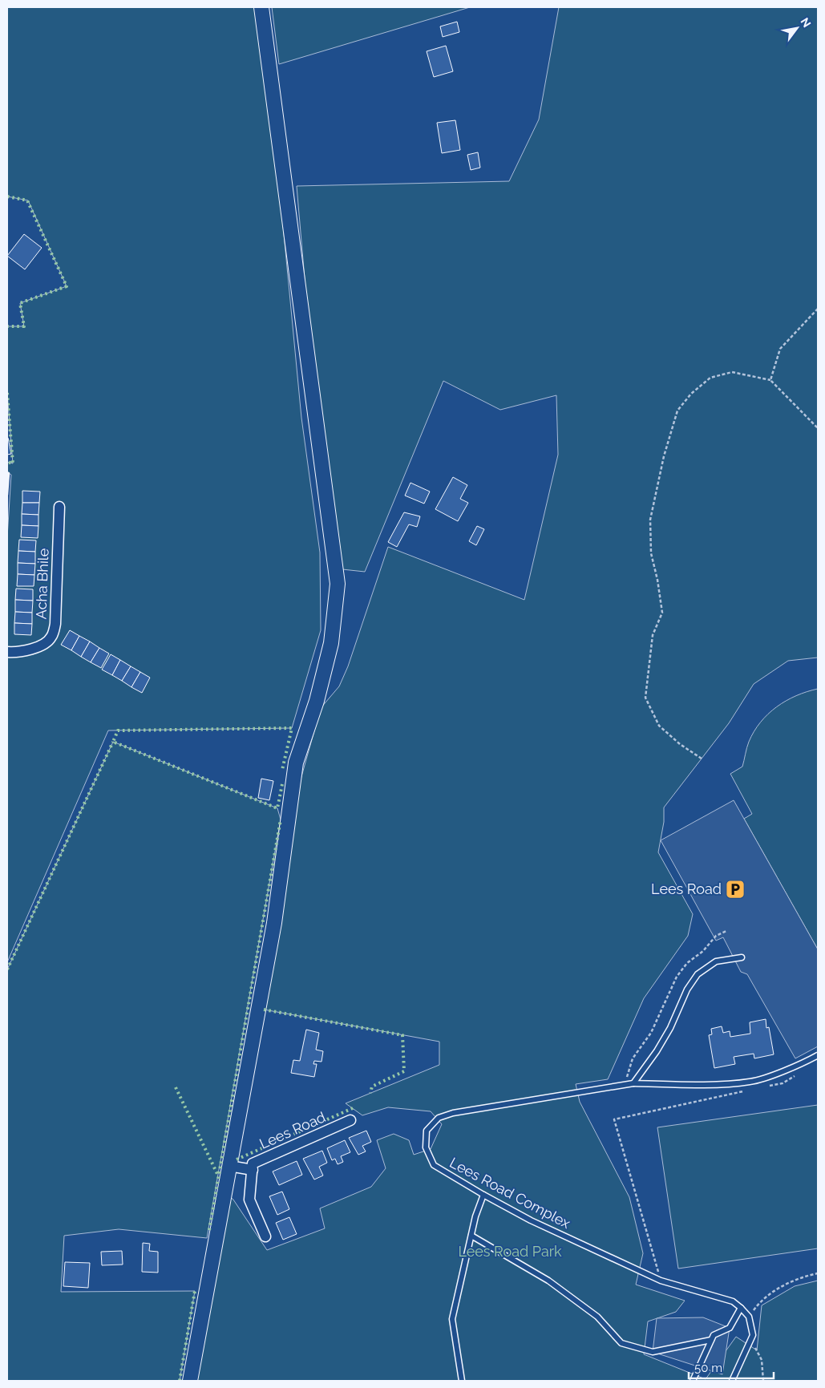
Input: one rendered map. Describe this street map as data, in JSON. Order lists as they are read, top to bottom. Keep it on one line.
{"streets":{"street":["Acha Bhile","Lees Road"],"lane":["Lees Road Complex"]},"parks":["Lees Road Park"],"places":{"parking":["Lees Road"]},"scale_bar":"50 m","north":"top right"}
